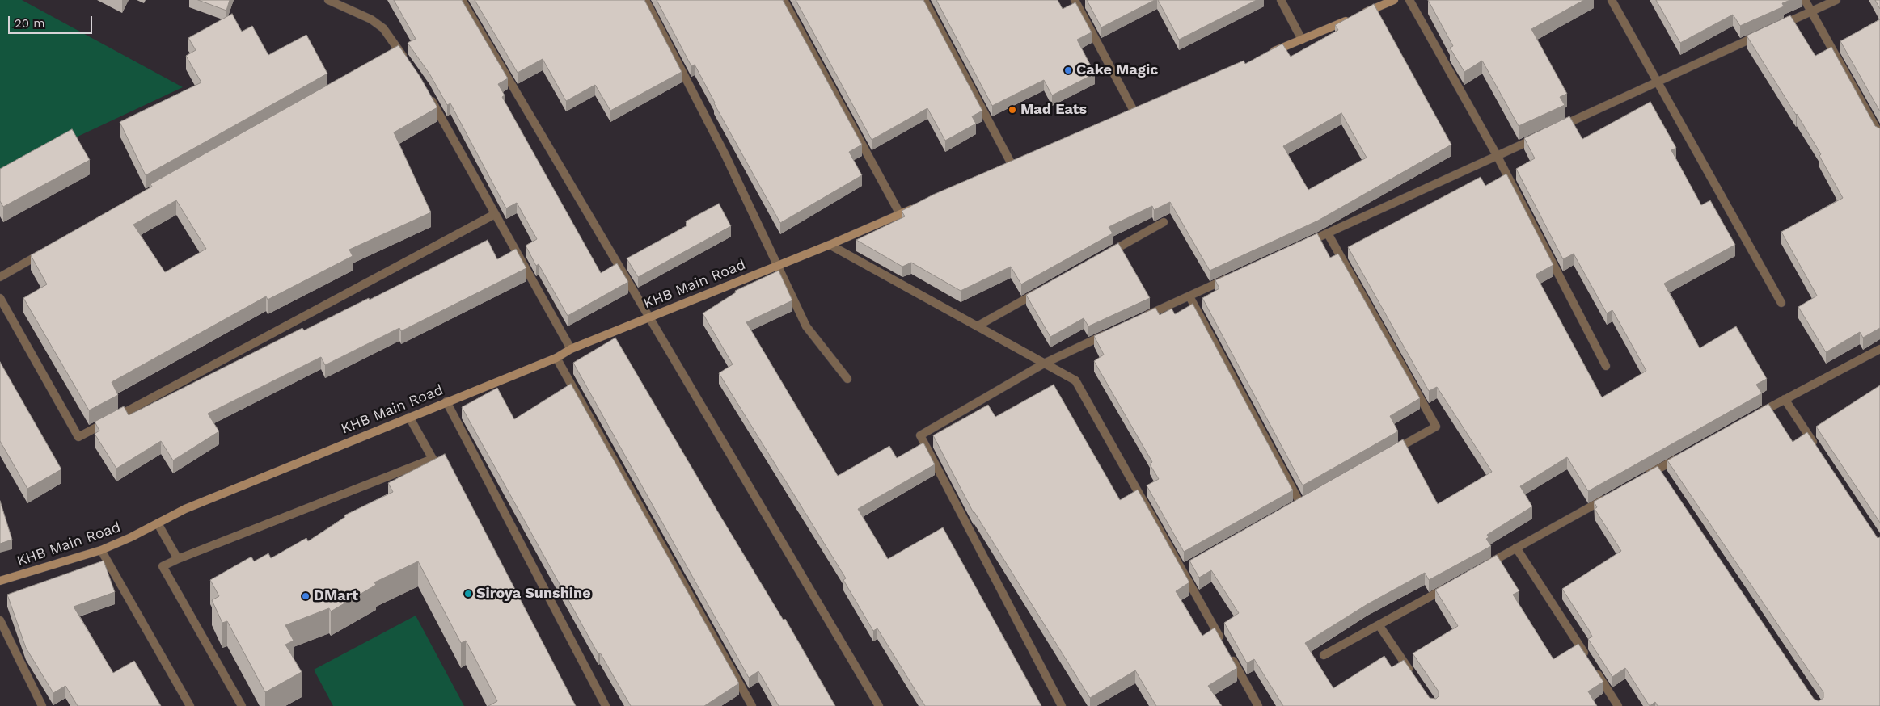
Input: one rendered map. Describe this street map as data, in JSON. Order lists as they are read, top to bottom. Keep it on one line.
{"streets":{"main road":["KHB Main Road"]},"places":["Cake Magic","Mad Eats","Siroya Sunshine","DMart"],"scale_bar":"20 m"}
